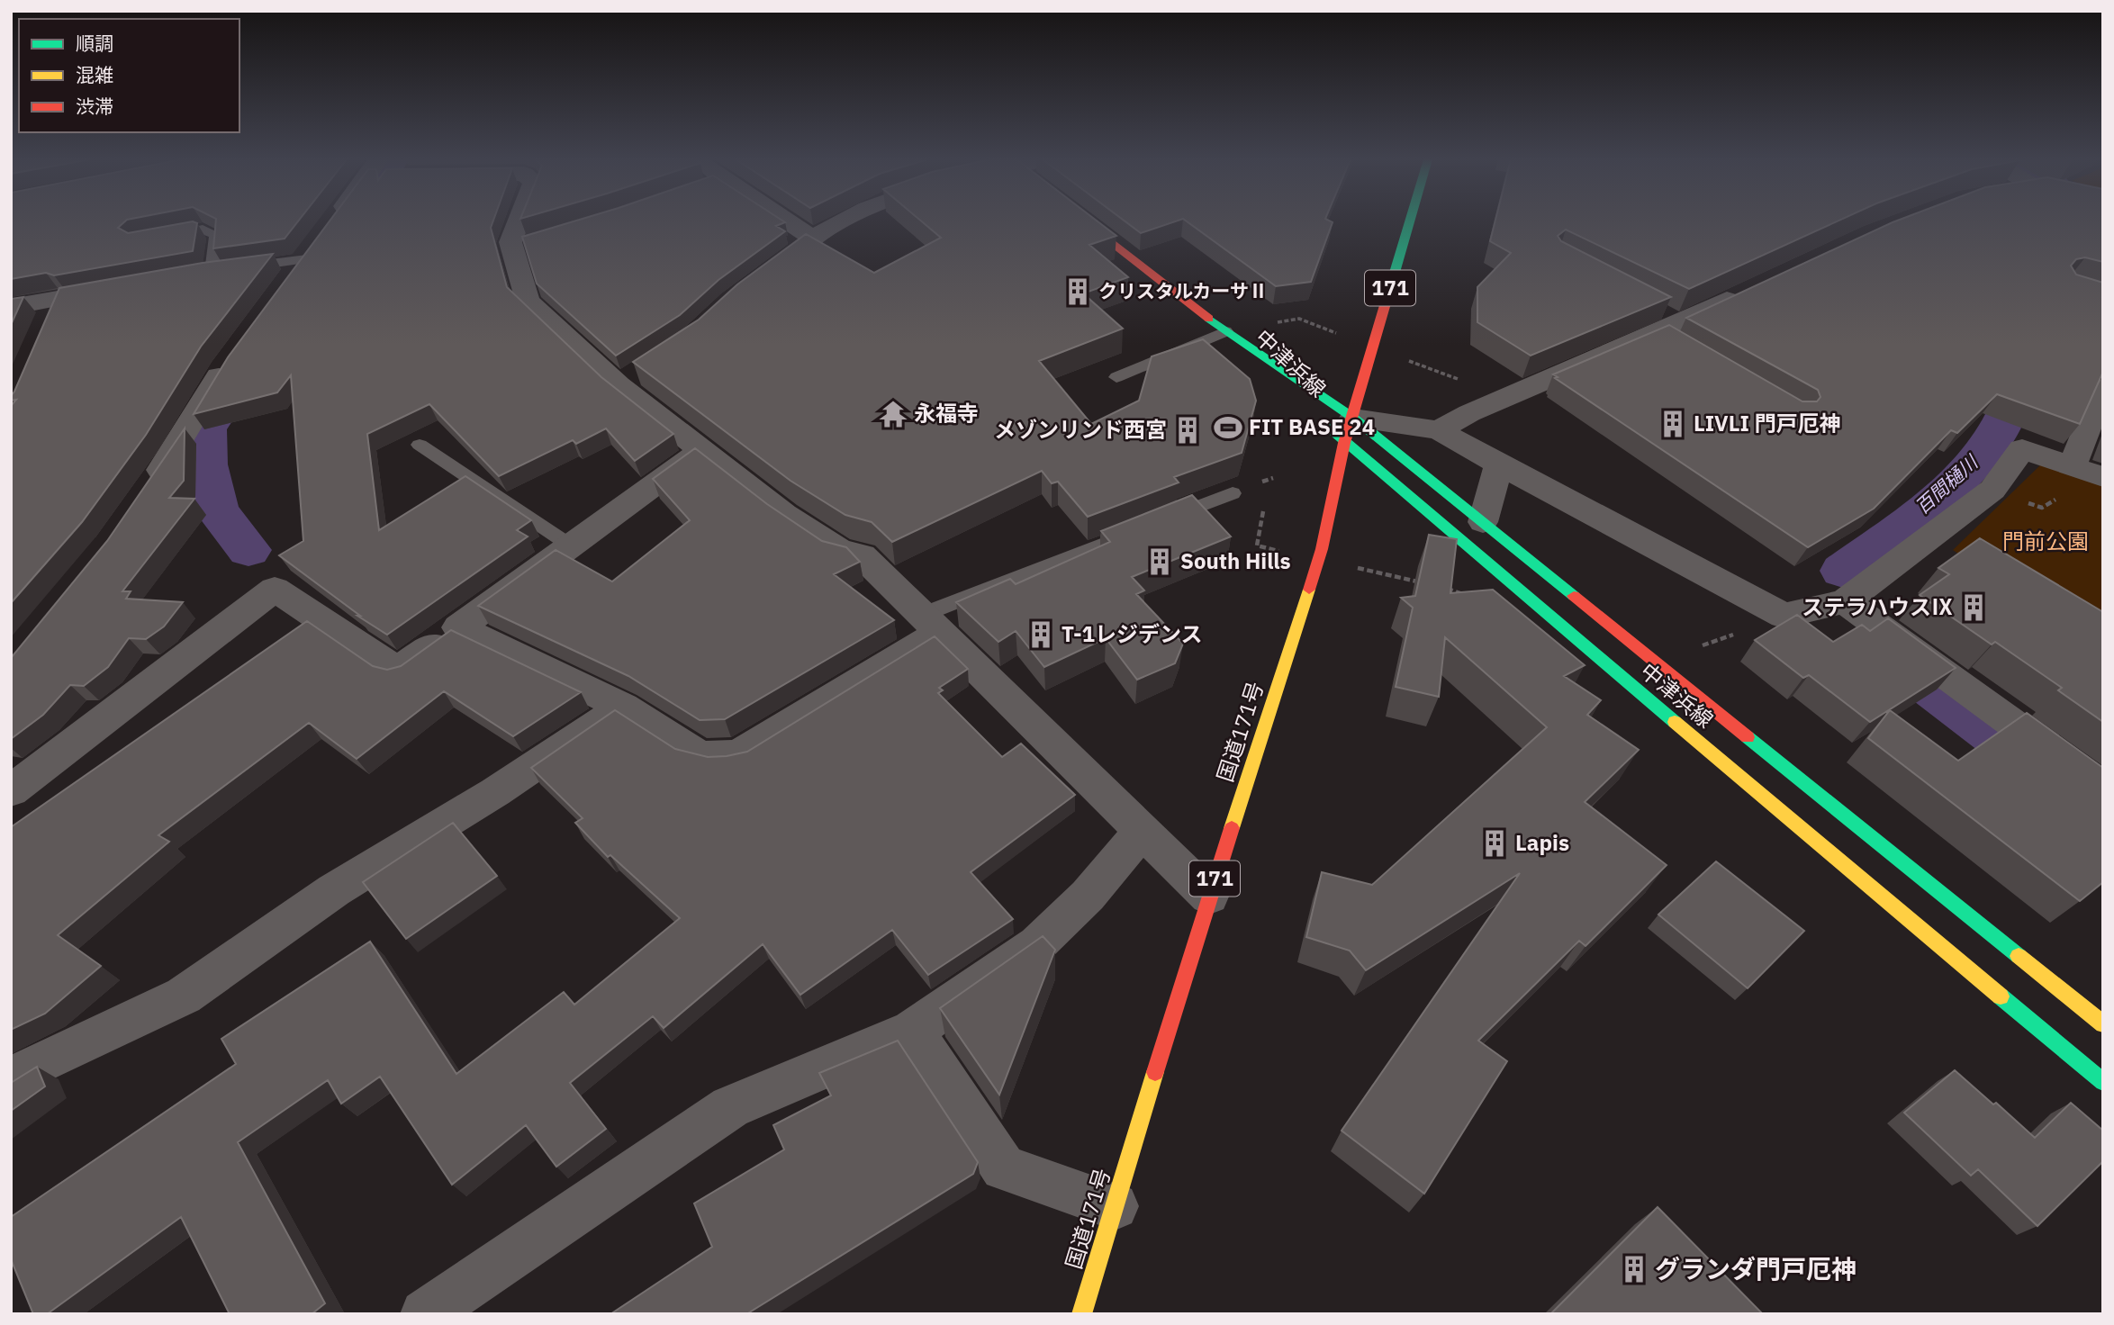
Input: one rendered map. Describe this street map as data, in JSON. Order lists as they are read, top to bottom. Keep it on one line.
{"streets":{"main road":["171","中津浜線","国道171号"]},"crossings":[["中津浜線","国道171号"]],"water":["百間樋川"],"parks":["門前公園"],"places":{"building":["クリスタルカーサⅡ","LIVLI 門戸厄神","メゾンリンド西宮","South Hills","ステラハウスⅨ","T-1レジデンス","Lapis","グランダ門戸厄神"],"temple":["永福寺"],"sports":["FIT BASE 24"]},"legend":["順調","混雑","渋滞"]}
